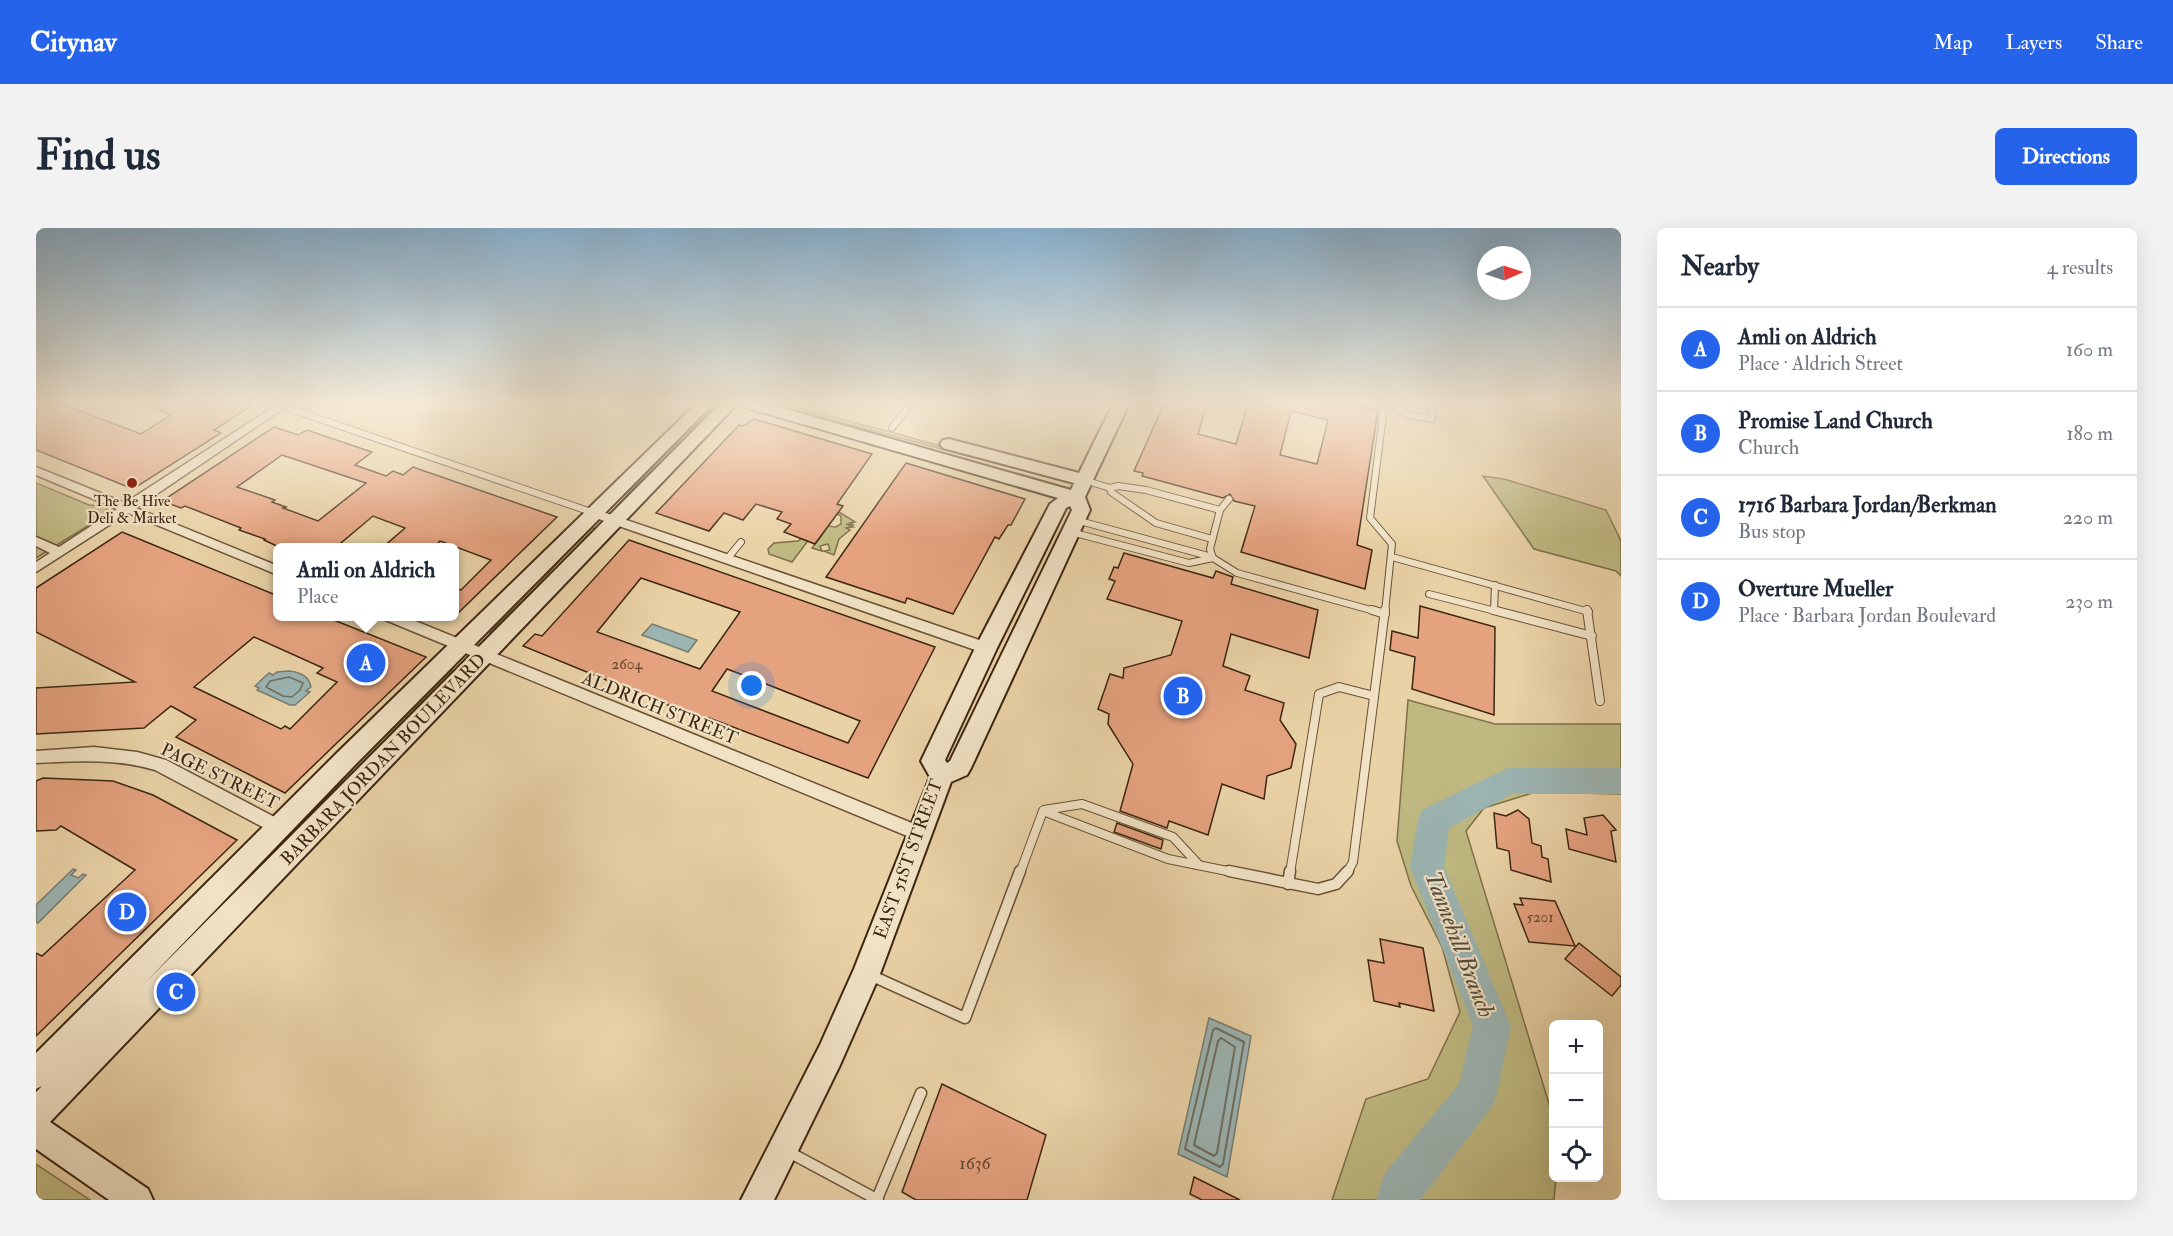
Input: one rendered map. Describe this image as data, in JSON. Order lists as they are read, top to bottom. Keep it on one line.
{"streets":{"street":["ALDRICH STREET","BARBARA JORDAN BOULEVARD","PAGE STREET","EAST 51ST STREET"]},"crossings":[["ALDRICH STREET","BARBARA JORDAN BOULEVARD"],["ALDRICH STREET","EAST 51ST STREET"],["BARBARA JORDAN BOULEVARD","PAGE STREET"]],"water":["Tannehill Branch"],"places":["The Be Hive Deli & Market"],"house_numbers":["2604","5201","1636"],"north":"right","page":{"header":"Citynav","nav":["Map","Layers","Share"],"buttons":"Directions","title":"Find us","heading":["Nearby","4 results"],"list":[{"mark":"A","name":"Amli on Aldrich","note":"Place · Aldrich Street","value":"160 m"},{"mark":"B","name":"Promise Land Church","note":"Church","value":"180 m"},{"mark":"C","name":"1716 Barbara Jordan/Berkman","note":"Bus stop","value":"220 m"},{"mark":"D","name":"Overture Mueller","note":"Place · Barbara Jordan Boulevard","value":"230 m"}],"popup":["Amli on Aldrich","Place"],"pins":["A","B","D","C"],"map_buttons":["+","−"]}}
